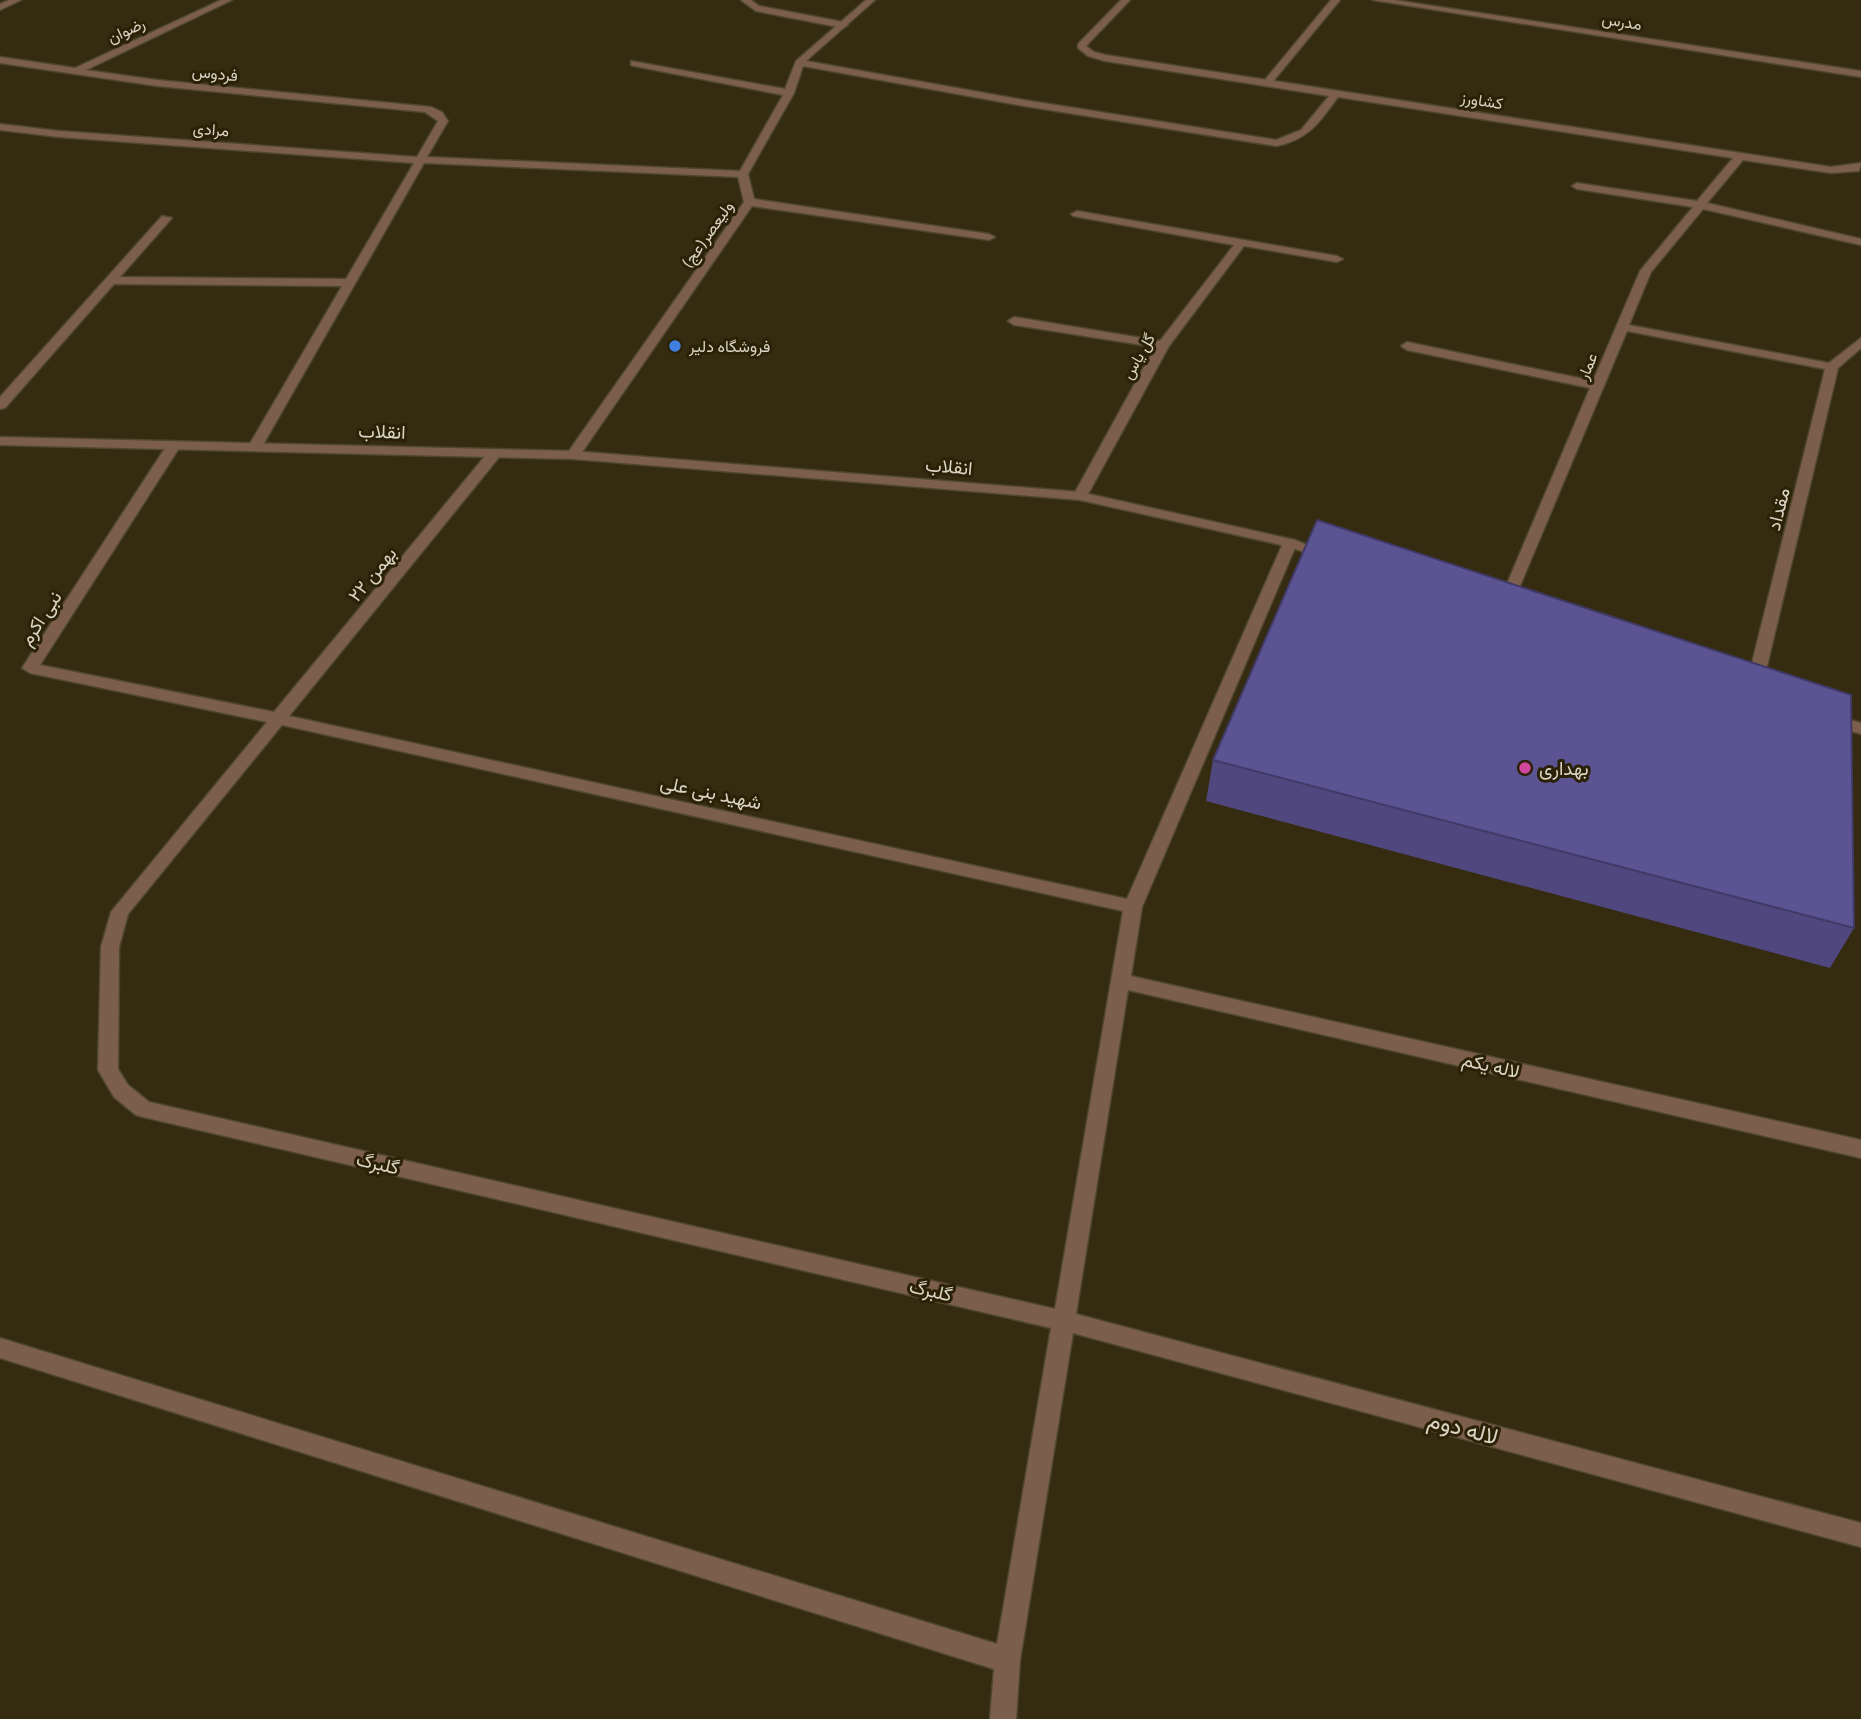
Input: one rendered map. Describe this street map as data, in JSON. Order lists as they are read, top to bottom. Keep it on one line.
{"streets":{"street":["مدرس","رضوان","فردوس","کشاورز","مرادی","ولیعصر(عج)","گل یاس","عمار","انقلاب","مقداد","۲۲ بهمن","نبی اکرم","شهید بنی علی","لاله یکم","گلبرگ","لاله دوم"]},"crossings":[["رضوان","فردوس"],["فردوس","مرادی"],["کشاورز","عمار"],["مرادی","ولیعصر(عج)"],["ولیعصر(عج)","انقلاب"],["گل یاس","انقلاب"],["انقلاب","۲۲ بهمن"],["انقلاب","نبی اکرم"],["۲۲ بهمن","نبی اکرم"],["۲۲ بهمن","شهید بنی علی"],["۲۲ بهمن","گلبرگ"],["نبی اکرم","شهید بنی علی"],["نبی اکرم","گلبرگ"],["شهید بنی علی","گلبرگ"],["گلبرگ","لاله دوم"]],"places":["فروشگاه دلیر","بهداری"]}
